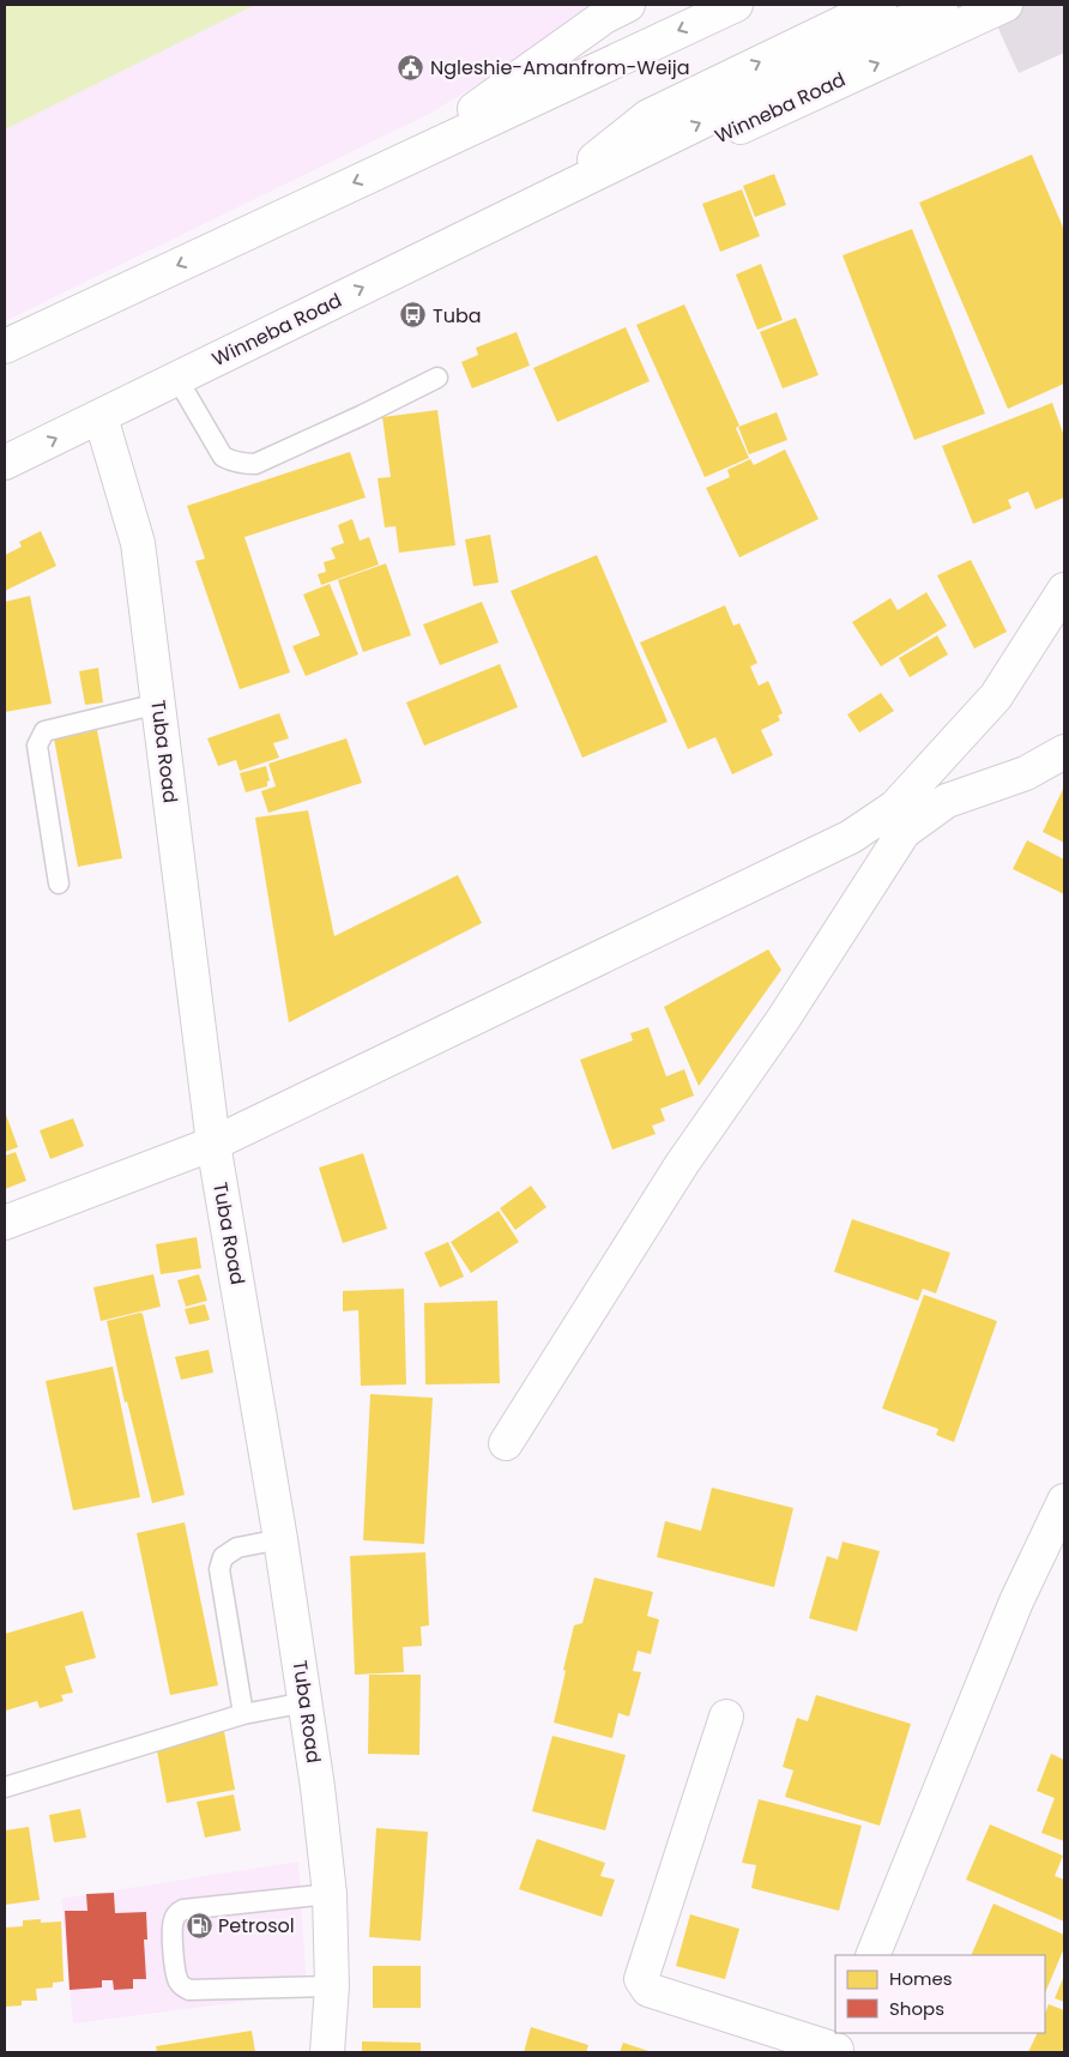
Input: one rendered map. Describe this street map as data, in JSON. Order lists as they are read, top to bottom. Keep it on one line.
{"streets":{"main road":["Winneba Road","Tuba Road"]},"crossings":[["Winneba Road","Tuba Road"]],"places":{"public building":["Ngleshie-Amanfrom-Weija"],"bus stop":["Tuba"],"fuel station":["Petrosol"]},"legend":["Homes","Shops"]}
